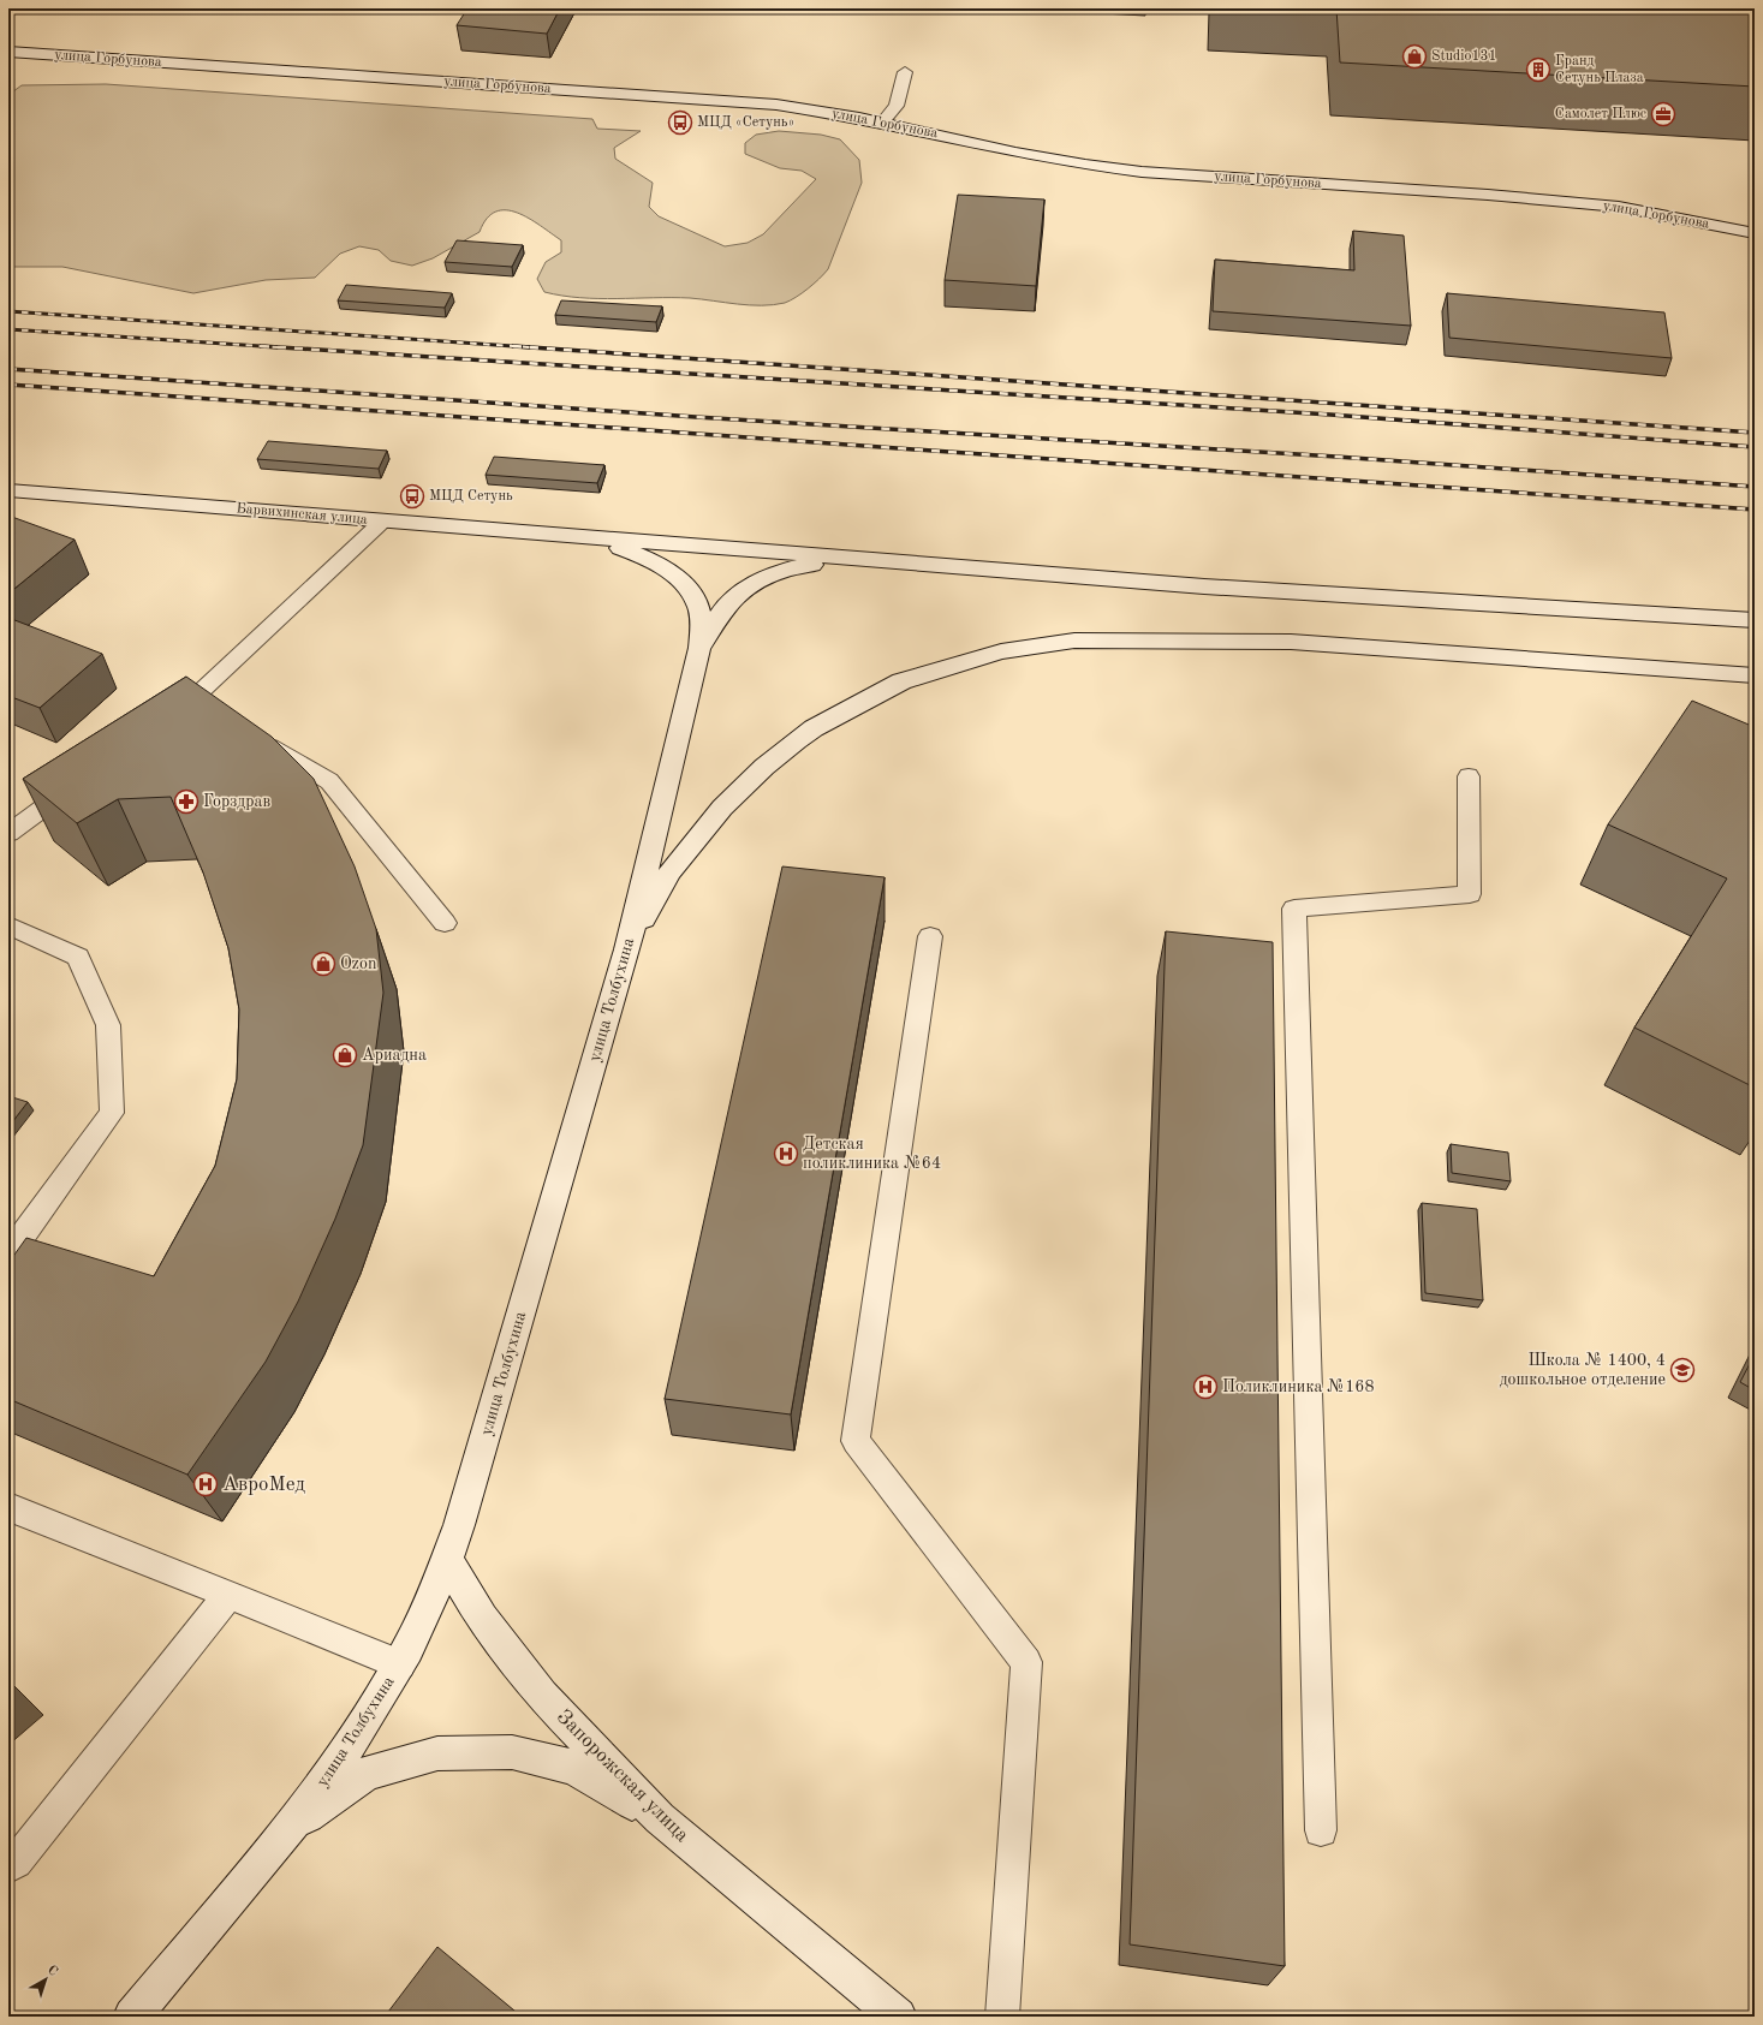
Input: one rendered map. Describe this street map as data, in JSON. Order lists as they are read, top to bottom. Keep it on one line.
{"streets":{"street":["улица Горбунова","Барвихинская улица","улица Толбухина","Запорожская улица"]},"crossings":[["Барвихинская улица","улица Толбухина"],["улица Толбухина","Запорожская улица"]],"places":{"shop":["Studio131","Ozon","Ариадна"],"building":["Гранд Сетунь Плаза"],"office":["Самолет Плюс"],"bus stop":["МЦД «Сетунь»","МЦД Сетунь"],"pharmacy":["Горздрав"],"hospital":["Детская поликлиника №64","Поликлиника №168","АвроМед"],"school or university":["Школа № 1400, 4 дошкольное отделение"]},"north":"top right"}
